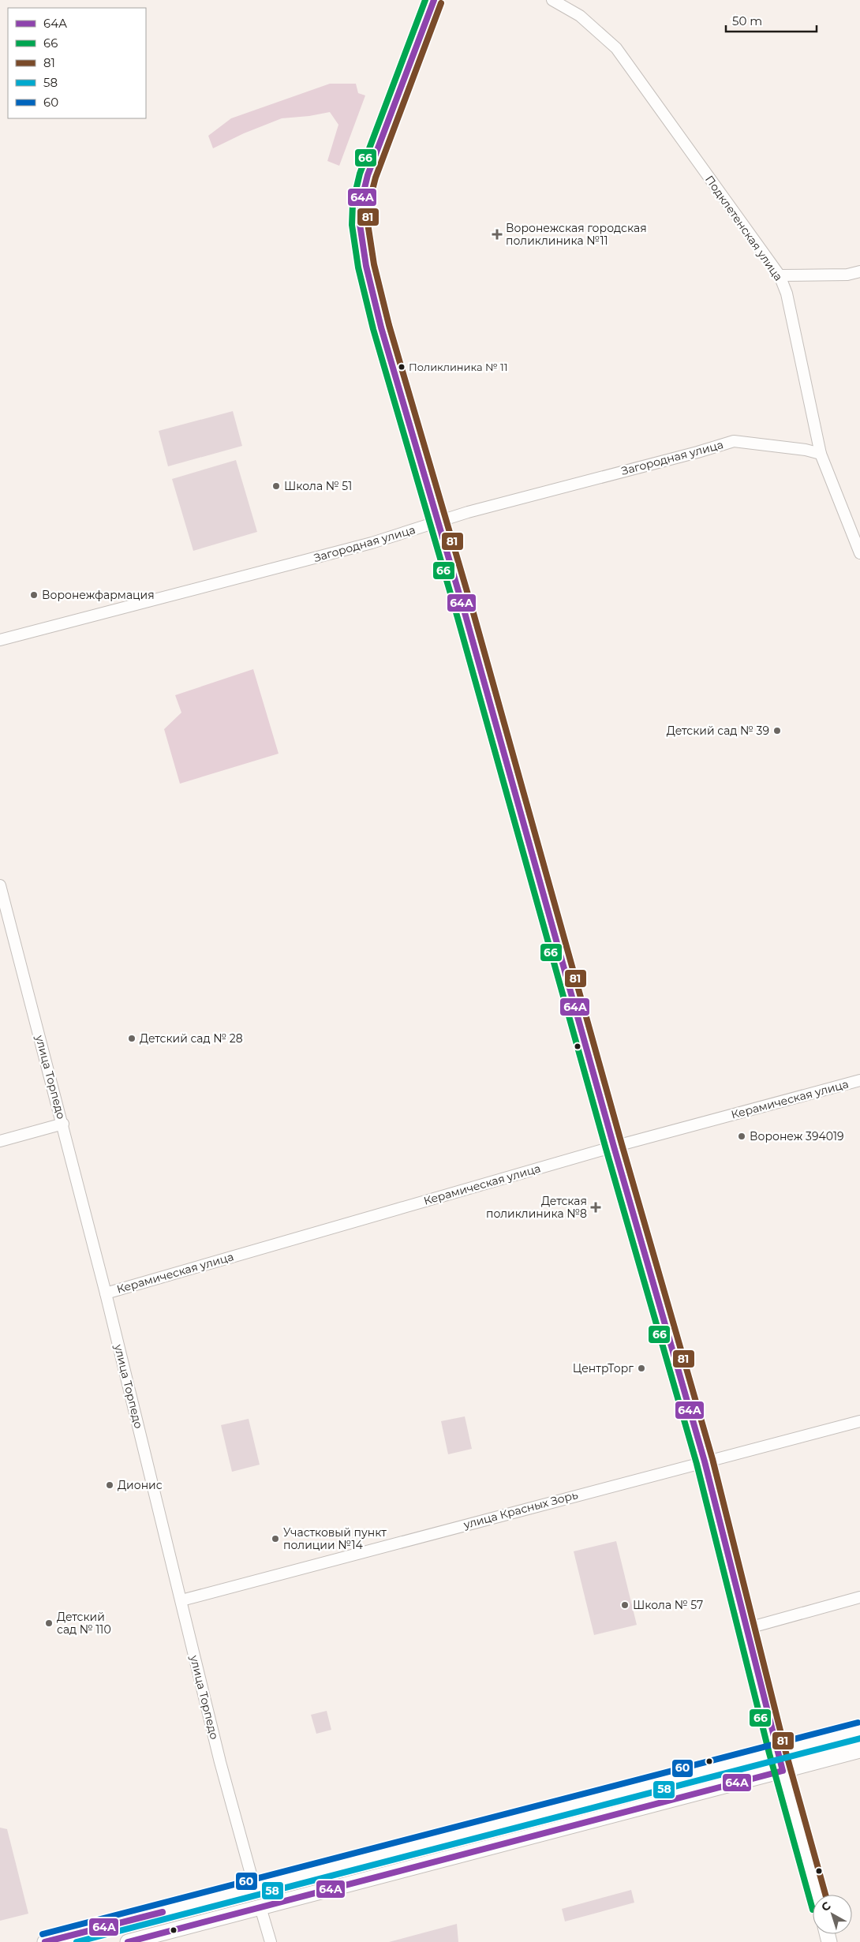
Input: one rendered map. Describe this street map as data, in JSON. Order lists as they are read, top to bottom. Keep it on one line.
{"streets":{"street":["Подклетенская улица","Загородная улица","улица Торпедо","Керамическая улица","улица Красных Зорь"]},"crossings":[["Подклетенская улица","Загородная улица"],["улица Торпедо","Керамическая улица"],["улица Торпедо","улица Красных Зорь"]],"places":{"health":["Воронежская городская поликлиника №11","Детская поликлиника №8"],"other":["Поликлиника № 11","Школа № 51","Воронежфармация","Детский сад № 39","Детский сад № 28","Воронеж 394019","ЦентрТорг","Дионис","Участковый пункт полиции №14","Школа № 57","Детский сад № 110"]},"lines":["transit line 64А","transit line 66","transit line 81","transit line 60","transit line 58"],"legend":["64А","66","81","58","60"],"scale_bar":"50 m","north":"top left"}
